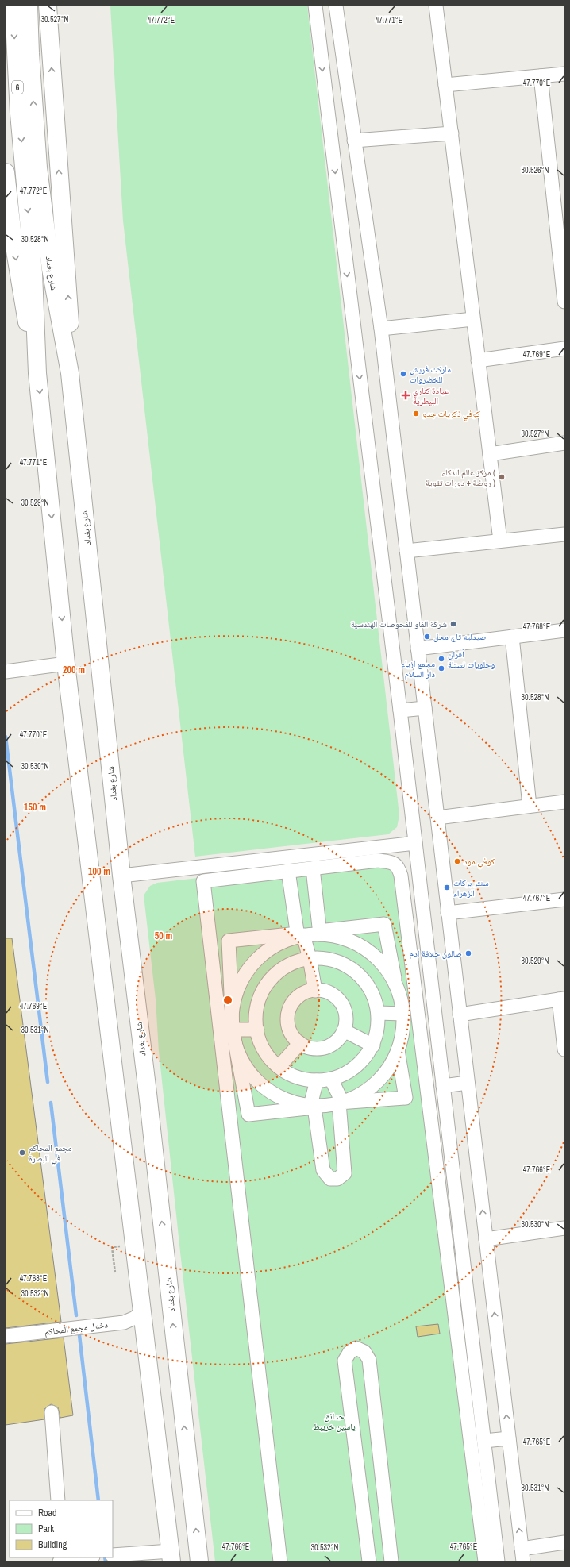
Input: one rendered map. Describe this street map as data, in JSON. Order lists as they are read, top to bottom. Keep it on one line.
{"streets":{"highway":["6","شارع بغداد"],"street":["دخول مجمع المحاكم"]},"crossings":[["شارع بغداد","دخول مجمع المحاكم"]],"parks":["حدائق ياسين خريبط"],"places":{"other":["ماركت فريش للخضروات","كوفي ذكريات جدو","مركز عالم الذكاء ( روضة + دورات تقوية )","شركة الفاو للفحوصات الهندسية","صيدليه تاج محل","أفران وحلويات نستلة","مجمع ازياء دار السلام","كوفي مود","سنتر بركات الزهراء","صالون حلاقة ادم","مجمع المحاكم في البصرة"],"health":["عيادة كناري البيطرية"]},"legend":["Road","Park","Building"],"coordinates":["30.527°N","47.772°E","47.771°E","47.770°E","30.526°N","30.528°N","47.769°E","30.529°N","47.768°E","30.530°N","47.767°E","30.531°N","47.766°E","30.532°N","47.765°E"],"rings":["200 m","150 m","100 m","50 m"]}
